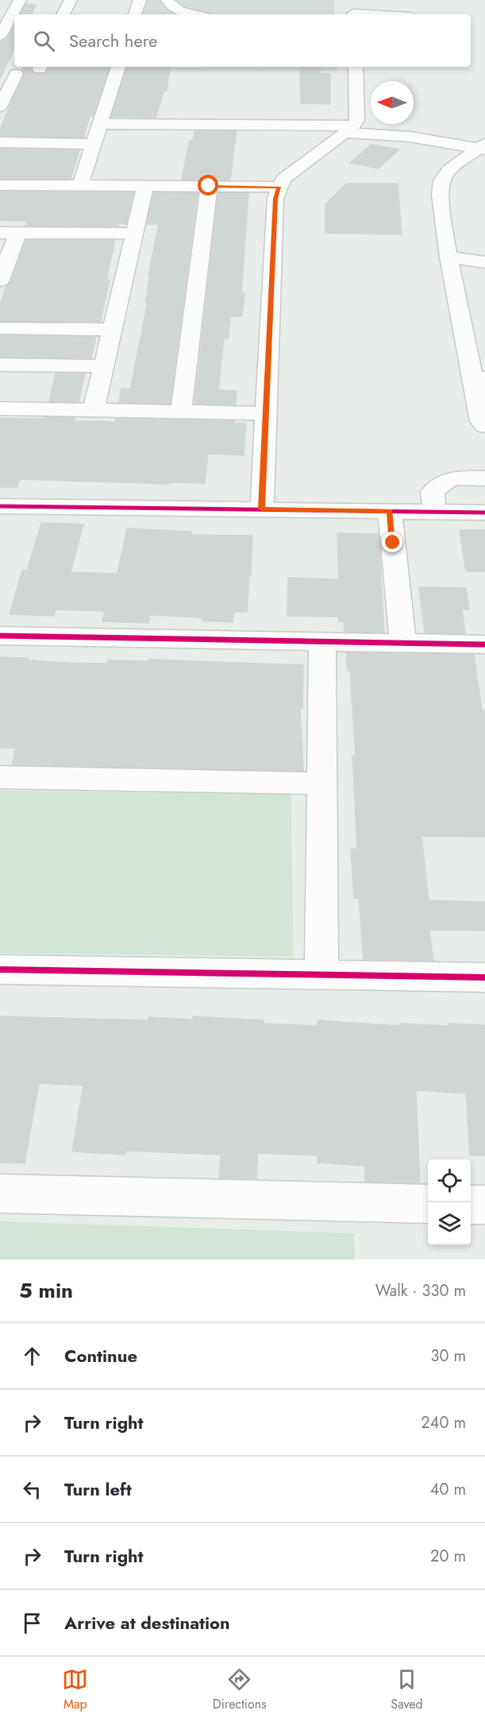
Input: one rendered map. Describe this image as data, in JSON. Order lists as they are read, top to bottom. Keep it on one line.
{"north":"left","page":{"search":"Search here","heading":["5 min","Walk · 330 m"],"list":[["Continue","30 m"],["Turn right","240 m"],["Turn left","40 m"],["Turn right","20 m"],"Arrive at destination"],"nav":["Map","Directions","Saved"]}}
